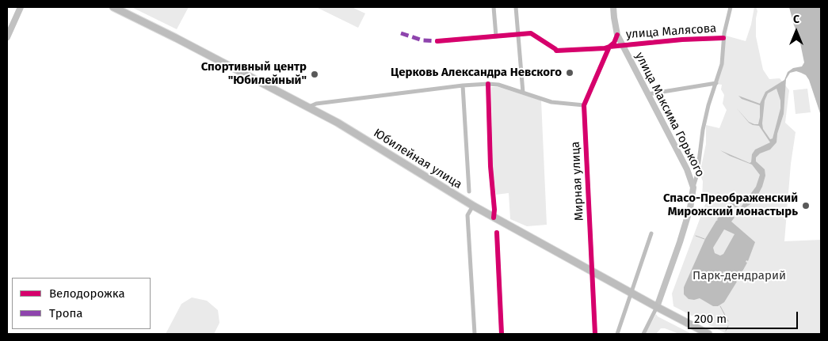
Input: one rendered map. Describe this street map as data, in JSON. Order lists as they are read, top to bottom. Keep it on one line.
{"streets":{"main road":["улица Максима Горького","Юбилейная улица"],"street":["улица Малясова","Мирная улица"]},"crossings":[["улица Малясова","улица Максима Горького"],["улица Малясова","Мирная улица"],["улица Максима Горького","Мирная улица"],["Юбилейная улица","Мирная улица"]],"parks":["Парк-дендрарий"],"places":["Церковь Александра Невского","Спортивный центр \"Юбилейный\"","Спасо-Преображенский Мирожский монастырь"],"legend":["Велодорожка","Тропа"],"scale_bar":"200 m","north":"top"}
